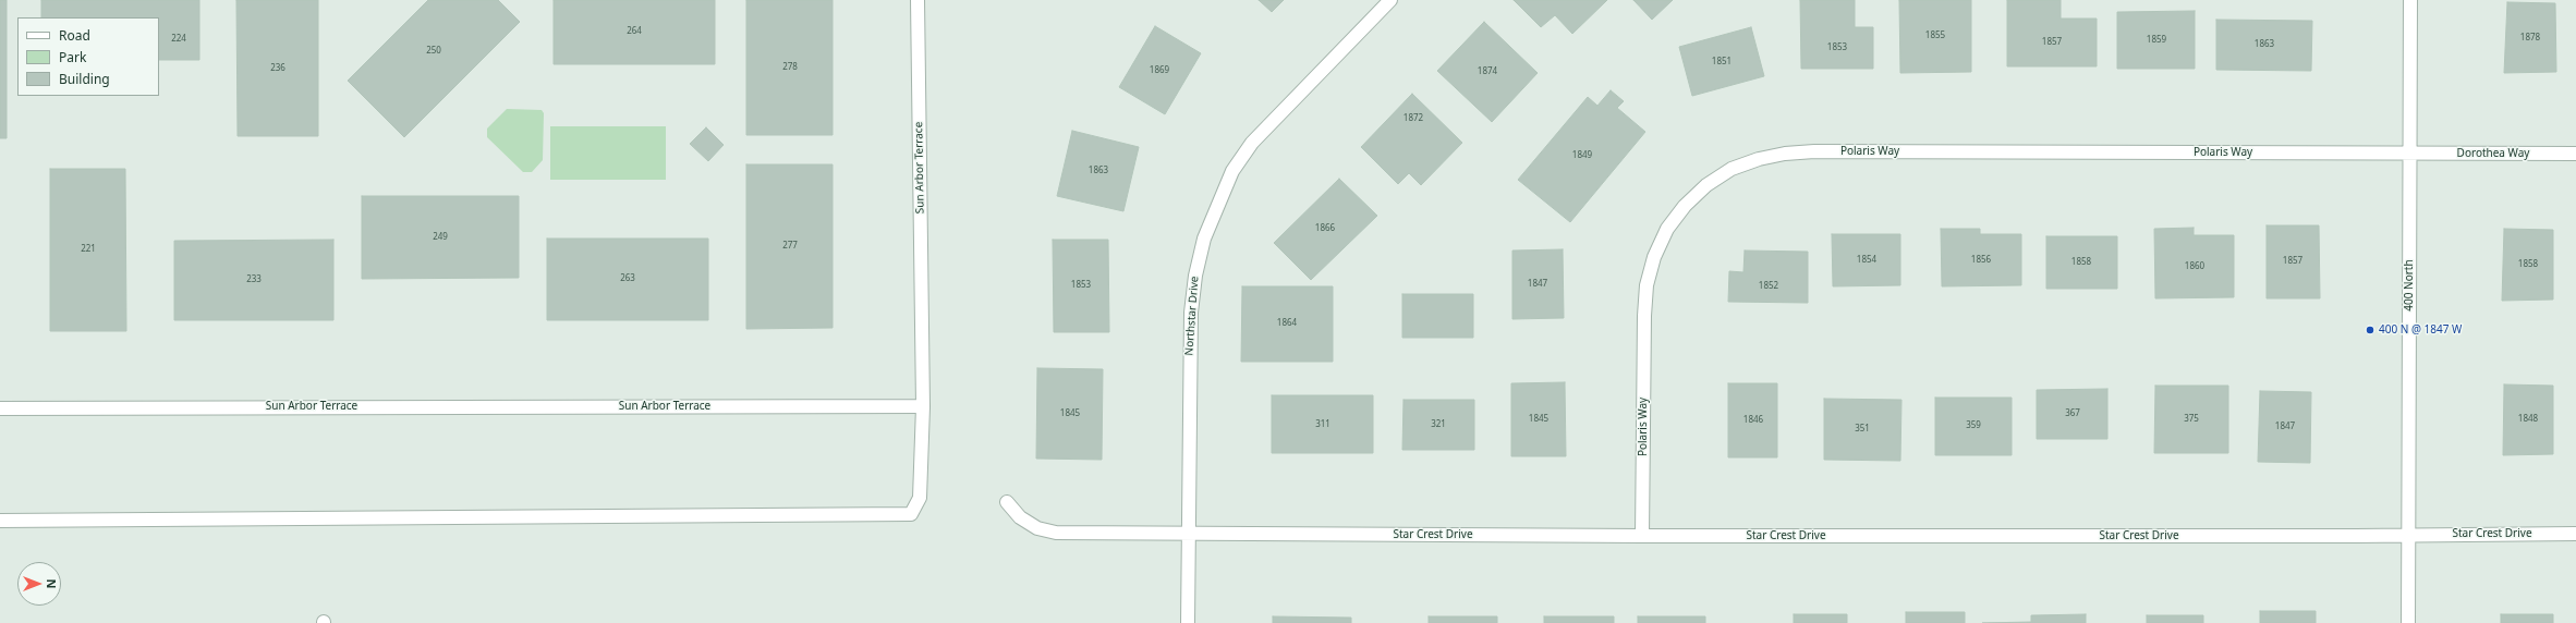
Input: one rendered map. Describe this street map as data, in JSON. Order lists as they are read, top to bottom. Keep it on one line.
{"streets":{"street":["Polaris Way","Dorothea Way","Sun Arbor Terrace","400 North","Northstar Drive","Star Crest Drive"]},"crossings":[["Polaris Way","Dorothea Way"],["Polaris Way","400 North"],["Polaris Way","Star Crest Drive"],["Dorothea Way","400 North"],["400 North","Star Crest Drive"],["Northstar Drive","Star Crest Drive"]],"places":["400 N @ 1847 W"],"house_numbers":["264","1855","1878","224","1859","1857","1863","1853","250","1851","278","236","1869","1874","1872","1849","1863","1866","249","277","221","1854","1856","1857","1858","1858","1860","263","233","1847","1853","1852","1864","1845","367","1845","375","1848","1846","311","321","359","1847","351"],"legend":["Road","Park","Building"],"north":"right"}
